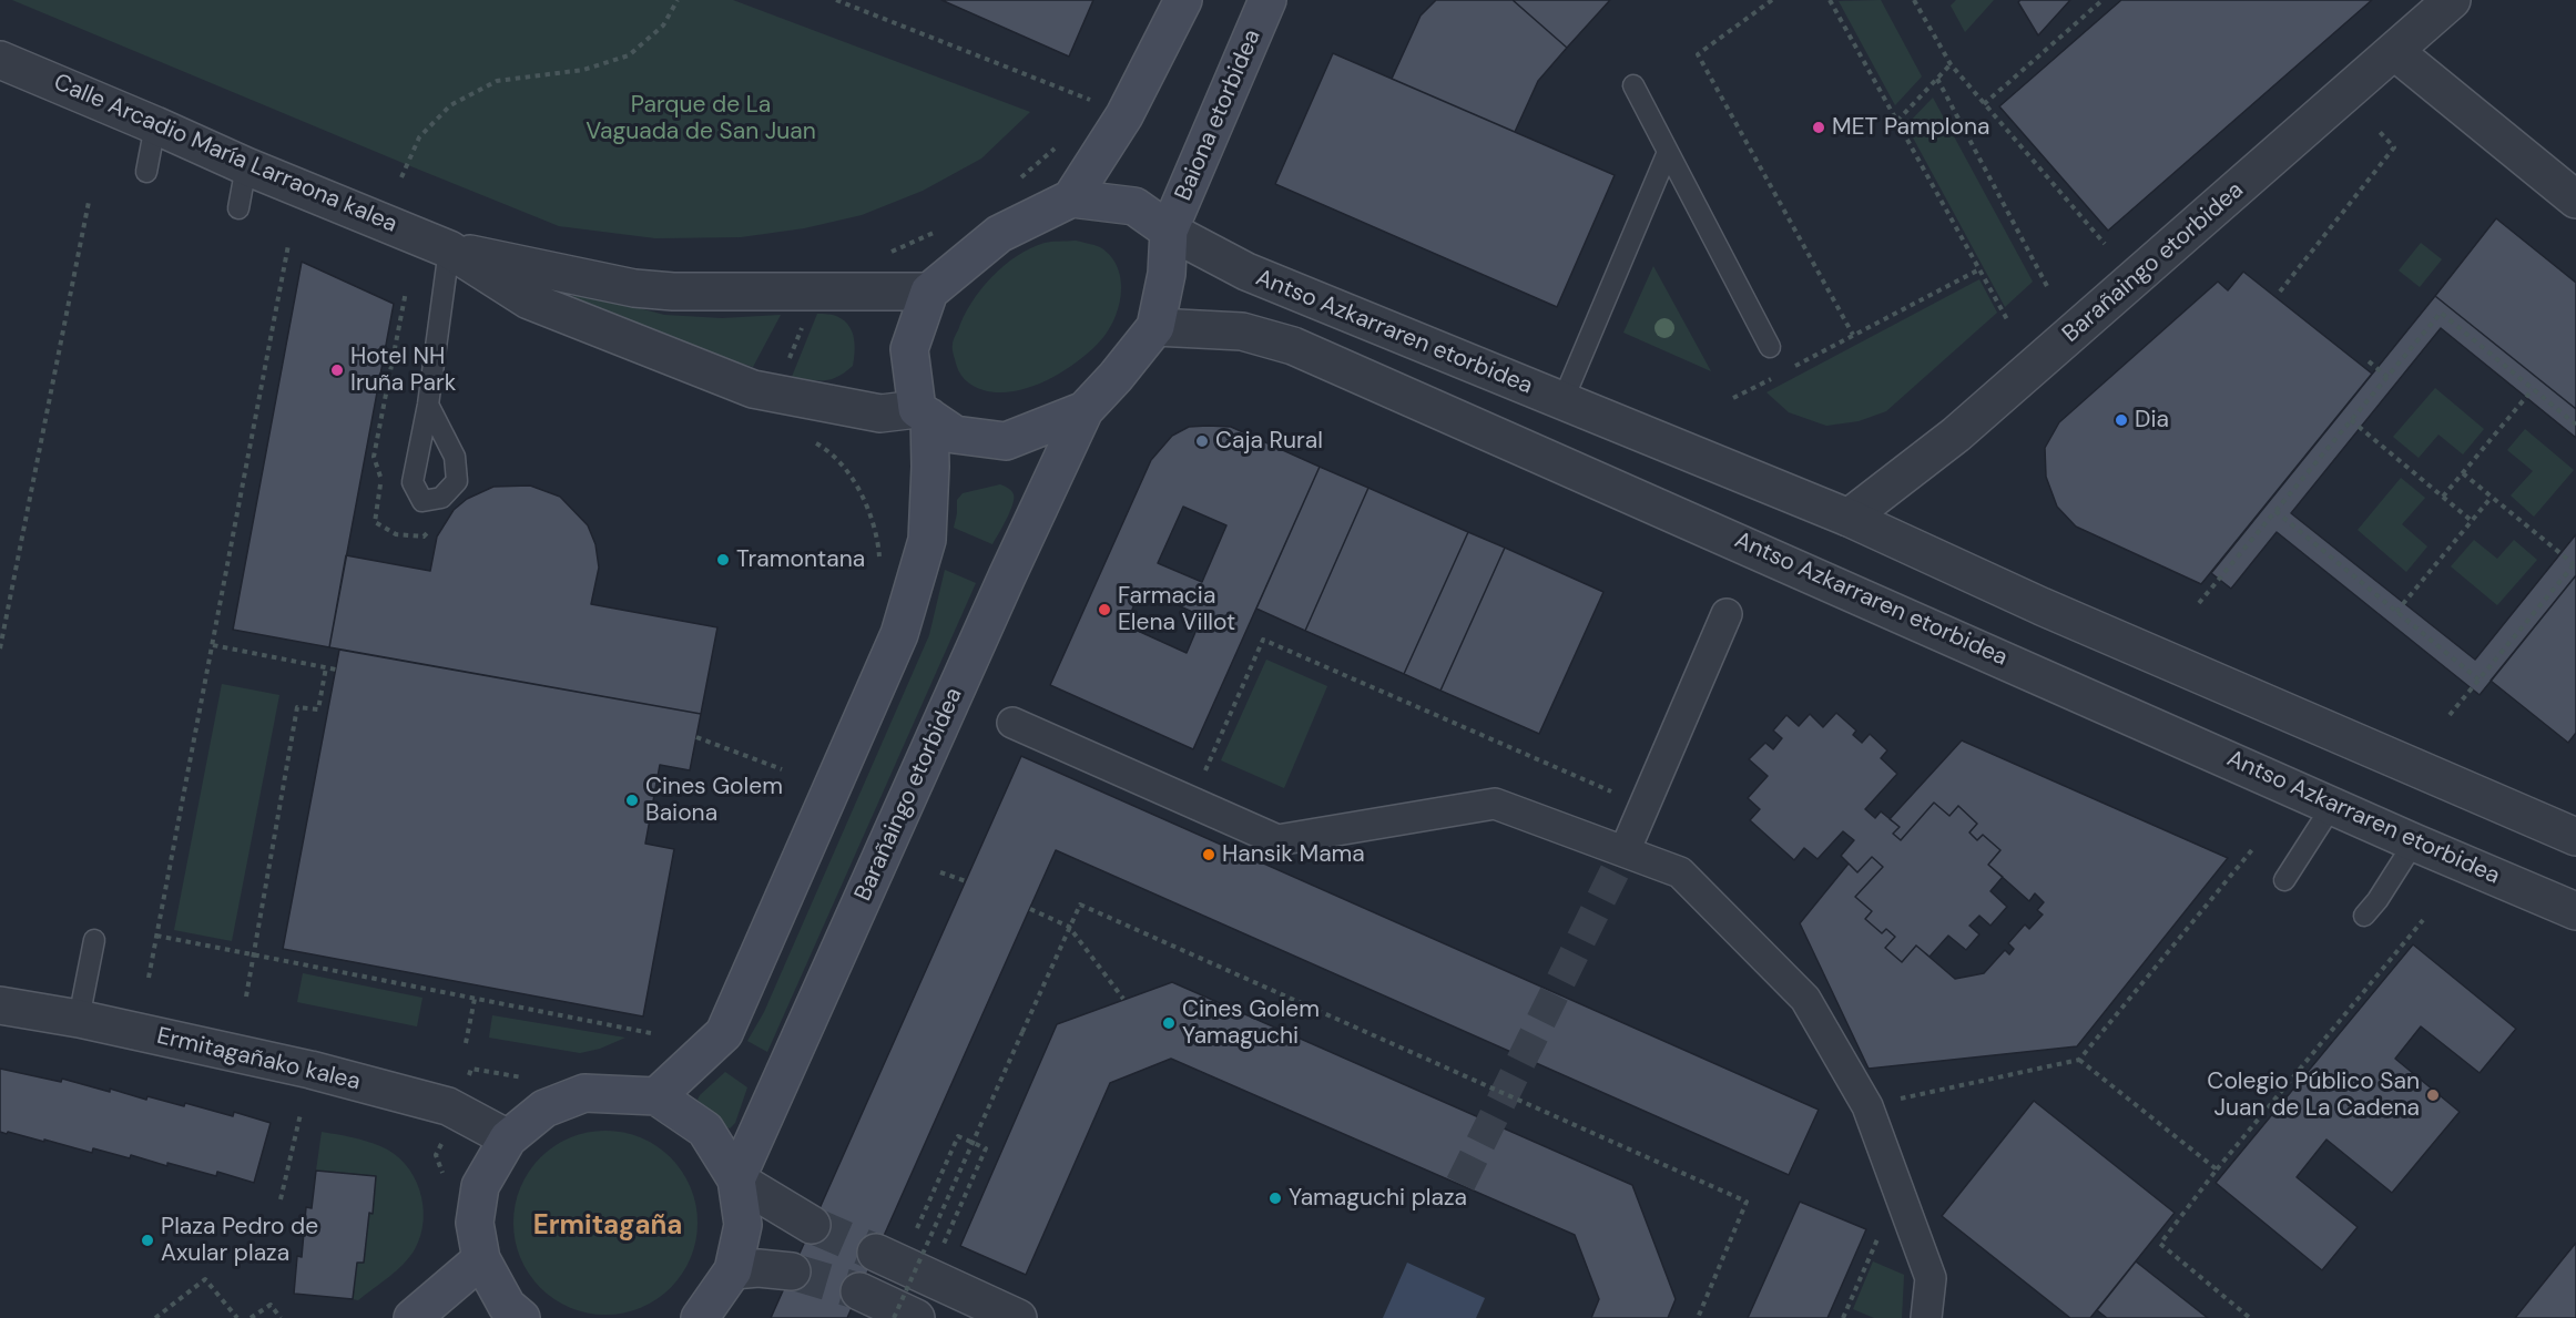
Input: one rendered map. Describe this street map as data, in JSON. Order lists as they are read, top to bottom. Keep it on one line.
{"streets":{"main road":["Baiona etorbidea","Barañaingo etorbidea"],"street":["Calle Arcadio María Larraona kalea","Antso Azkarraren etorbidea","Ermitagañako kalea"]},"crossings":[["Baiona etorbidea","Antso Azkarraren etorbidea"],["Barañaingo etorbidea","Antso Azkarraren etorbidea"]],"districts":["Ermitagaña"],"parks":["Parque de La Vaguada de San Juan"],"places":["MET Pamplona","Hotel NH Iruña Park","Dia","Caja Rural","Tramontana","Farmacia Elena Villot","Cines Golem Baiona","Hansik Mama","Cines Golem Yamaguchi","Colegio Público San Juan de La Cadena","Yamaguchi plaza","Plaza Pedro de Axular plaza"]}
